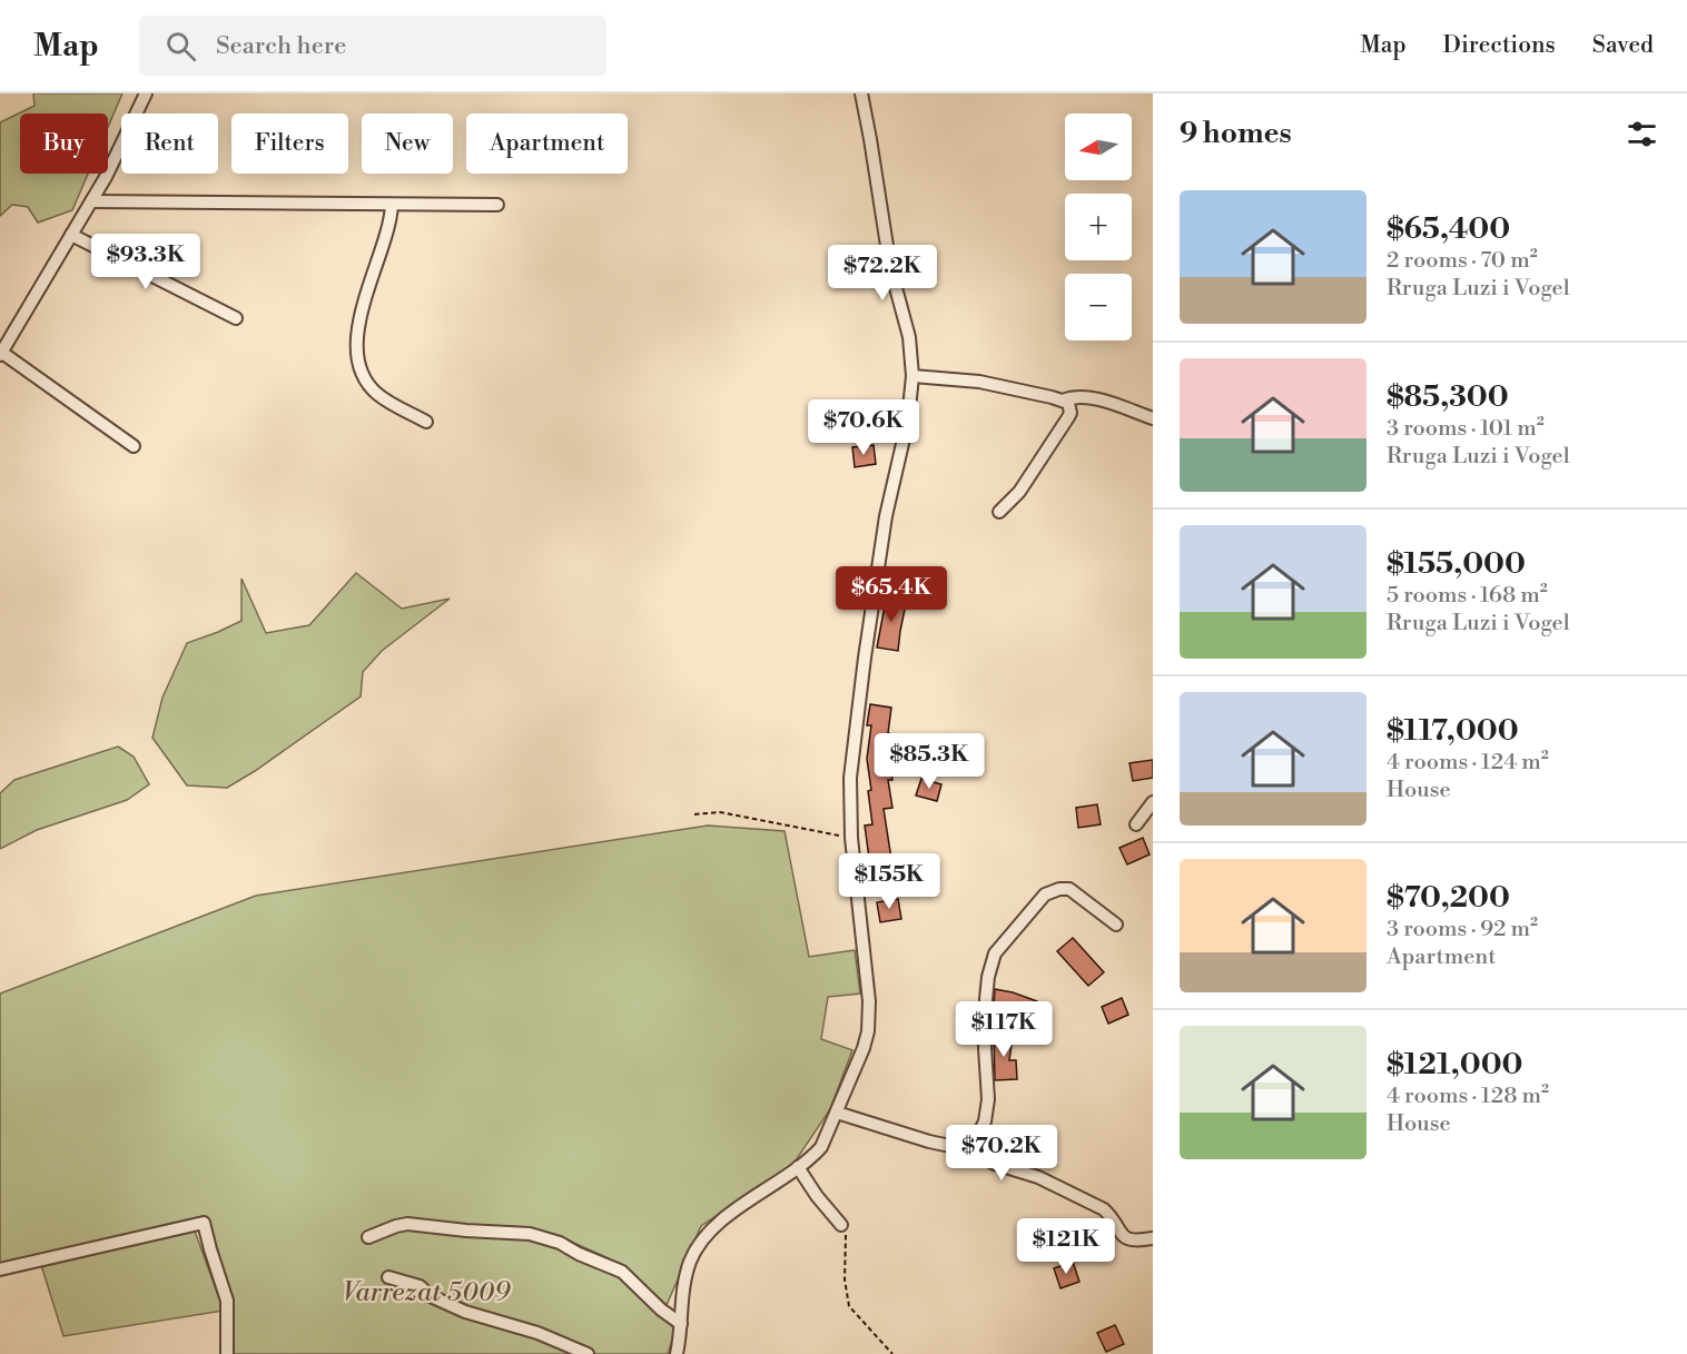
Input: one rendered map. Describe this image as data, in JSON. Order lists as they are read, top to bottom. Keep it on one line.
{"parks":["Varrezat 5009"],"north":"left","page":{"header":"Map","search":"Search here","nav":["Map","Directions","Saved"],"heading":"9 homes","map_buttons":["+","−"],"chip":["Buy","Rent","Filters","New","Apartment"],"list":[{"name":"$65,400","note":"2 rooms · 70 m² · Rruga Luzi i Vogel"},{"name":"$85,300","note":"3 rooms · 101 m² · Rruga Luzi i Vogel"},{"name":"$155,000","note":"5 rooms · 168 m² · Rruga Luzi i Vogel"},{"name":"$117,000","note":"4 rooms · 124 m² · House"},{"name":"$70,200","note":"3 rooms · 92 m² · Apartment"},{"name":"$121,000","note":"4 rooms · 128 m² · House"}],"price":["$93.3K","$72.2K","$70.6K","$65.4K","$85.3K","$155K","$117K","$70.2K","$121K"]}}
